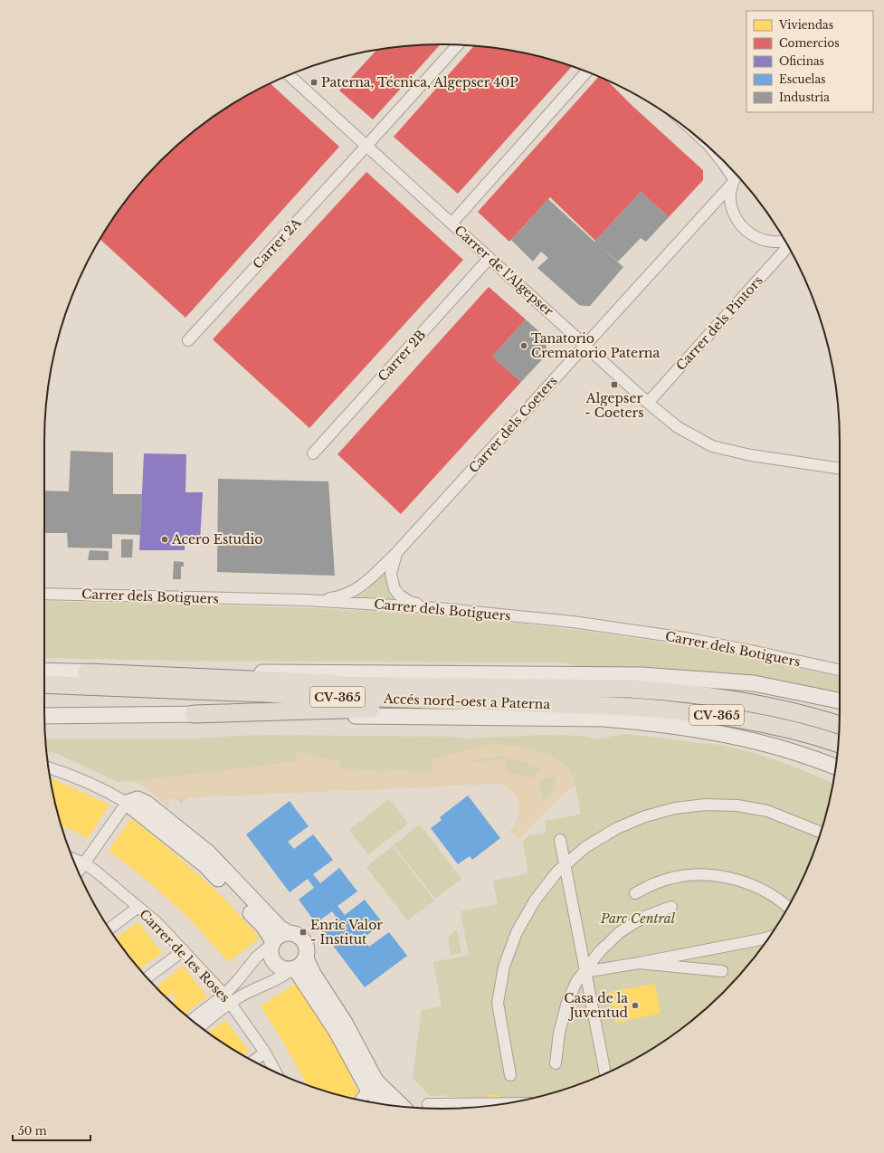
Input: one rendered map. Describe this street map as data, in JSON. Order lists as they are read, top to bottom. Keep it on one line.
{"streets":{"main road":["CV-365","Accés nord-oest a Paterna"],"street":["Carrer 2A","Carrer de l'Algepser","Carrer dels Pintors","Carrer 2B","Carrer dels Coeters","Carrer dels Botiguers","Carrer de les Roses"]},"crossings":[["Carrer 2A","Carrer de l'Algepser"],["Carrer de l'Algepser","Carrer dels Pintors"],["Carrer de l'Algepser","Carrer 2B"],["Carrer de l'Algepser","Carrer dels Coeters"],["Carrer dels Coeters","Carrer dels Botiguers"]],"parks":["Parc Central"],"places":{"transit":["Paterna, Técnica, Algepser 40P","Algepser - Coeters","Enric Valor - Institut"],"other":["Tanatorio Crematorio Paterna","Acero Estudio","Casa de la Juventud"]},"legend":["Viviendas","Comercios","Oficinas","Escuelas","Industria"],"scale_bar":"50 m"}
